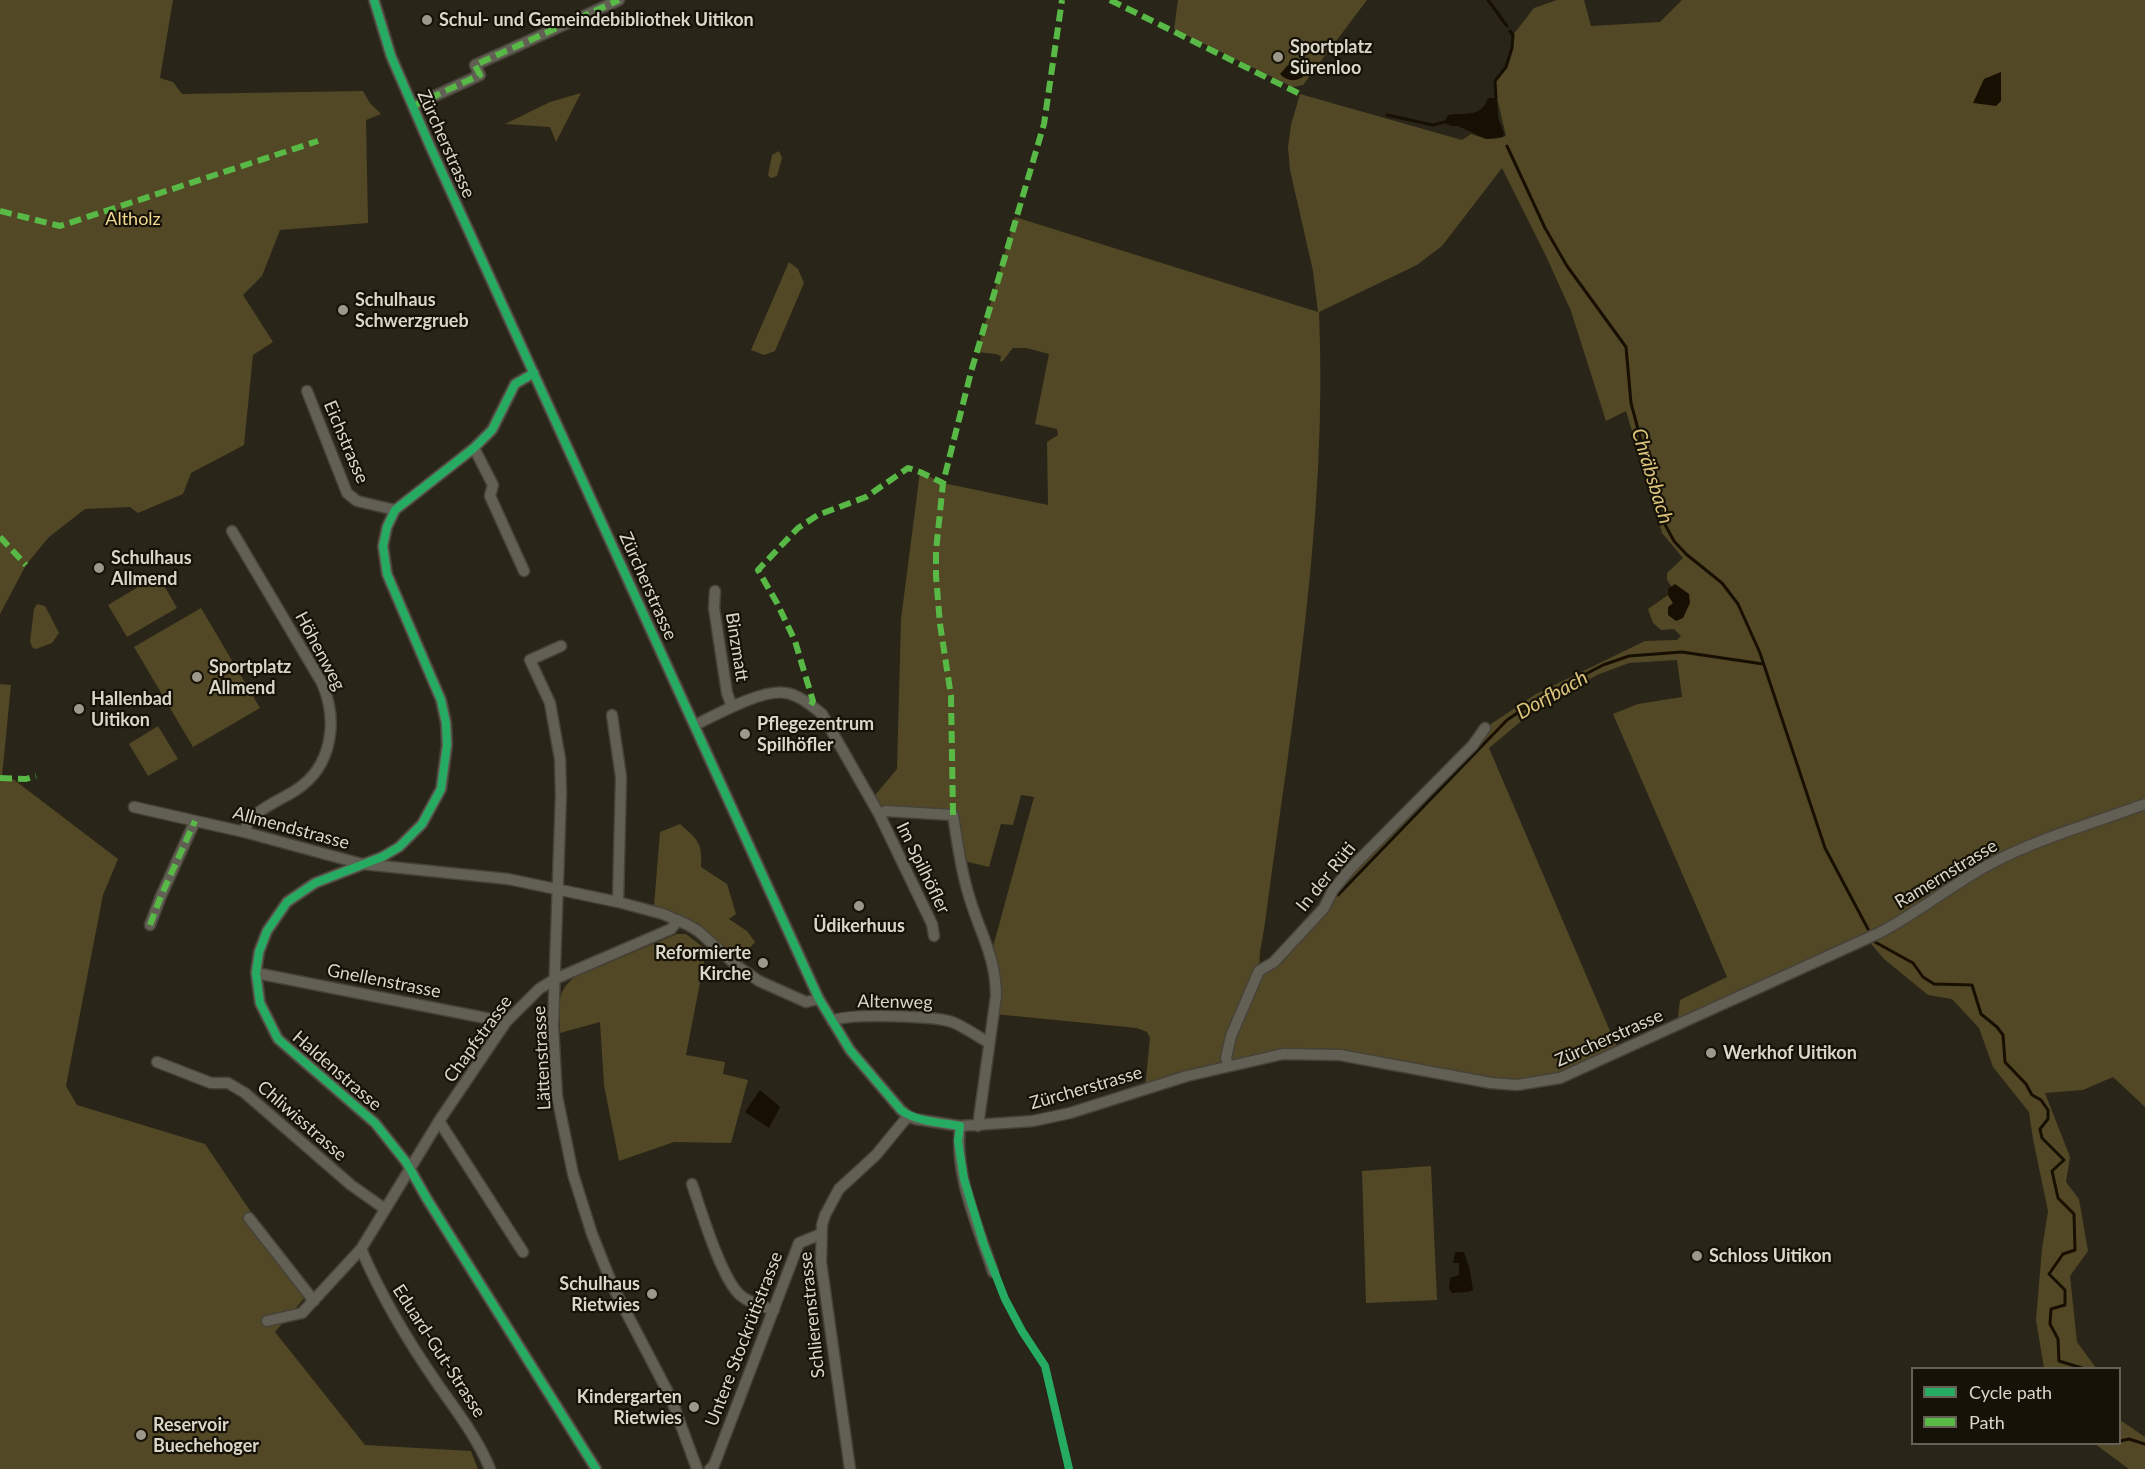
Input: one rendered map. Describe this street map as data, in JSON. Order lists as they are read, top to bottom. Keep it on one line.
{"streets":{"street":["Zürcherstrasse","Eichstrasse","Binzmatt","Höhenweg","Allmendstrasse","Im Spilhöfler","Ramernstrasse","In der Rüti","Gnellenstrasse","Altenweg","Chapfstrasse","Lättenstrasse","Haldenstrasse","Chliwisstrasse","Schlierenstrasse","Untere Stockrütistrasse","Eduard-Gut-Strasse"]},"crossings":[["Zürcherstrasse","Allmendstrasse"],["Zürcherstrasse","Im Spilhöfler"],["Zürcherstrasse","Ramernstrasse"],["Zürcherstrasse","In der Rüti"],["Zürcherstrasse","Altenweg"],["Zürcherstrasse","Schlierenstrasse"],["Eichstrasse","Haldenstrasse"],["Binzmatt","Im Spilhöfler"],["Höhenweg","Allmendstrasse"],["Allmendstrasse","Chapfstrasse"],["Allmendstrasse","Lättenstrasse"],["Allmendstrasse","Haldenstrasse"],["Im Spilhöfler","Altenweg"],["Gnellenstrasse","Chapfstrasse"],["Gnellenstrasse","Haldenstrasse"],["Chapfstrasse","Lättenstrasse"],["Chapfstrasse","Haldenstrasse"],["Chapfstrasse","Chliwisstrasse"],["Chapfstrasse","Eduard-Gut-Strasse"],["Schlierenstrasse","Untere Stockrütistrasse"]],"water":["Chräbsbach","Dorfbach"],"parks":["Altholz"],"places":["Schul- und Gemeindebibliothek Uitikon","Sportplatz Sürenloo","Schulhaus Schwerzgrueb","Schulhaus Allmend","Sportplatz Allmend","Hallenbad Uitikon","Pflegezentrum Spilhöfler","Üdikerhuus","Reformierte Kirche","Werkhof Uitikon","Schloss Uitikon","Schulhaus Rietwies","Kindergarten Rietwies","Reservoir Buechehoger"],"legend":["Cycle path","Path"]}
